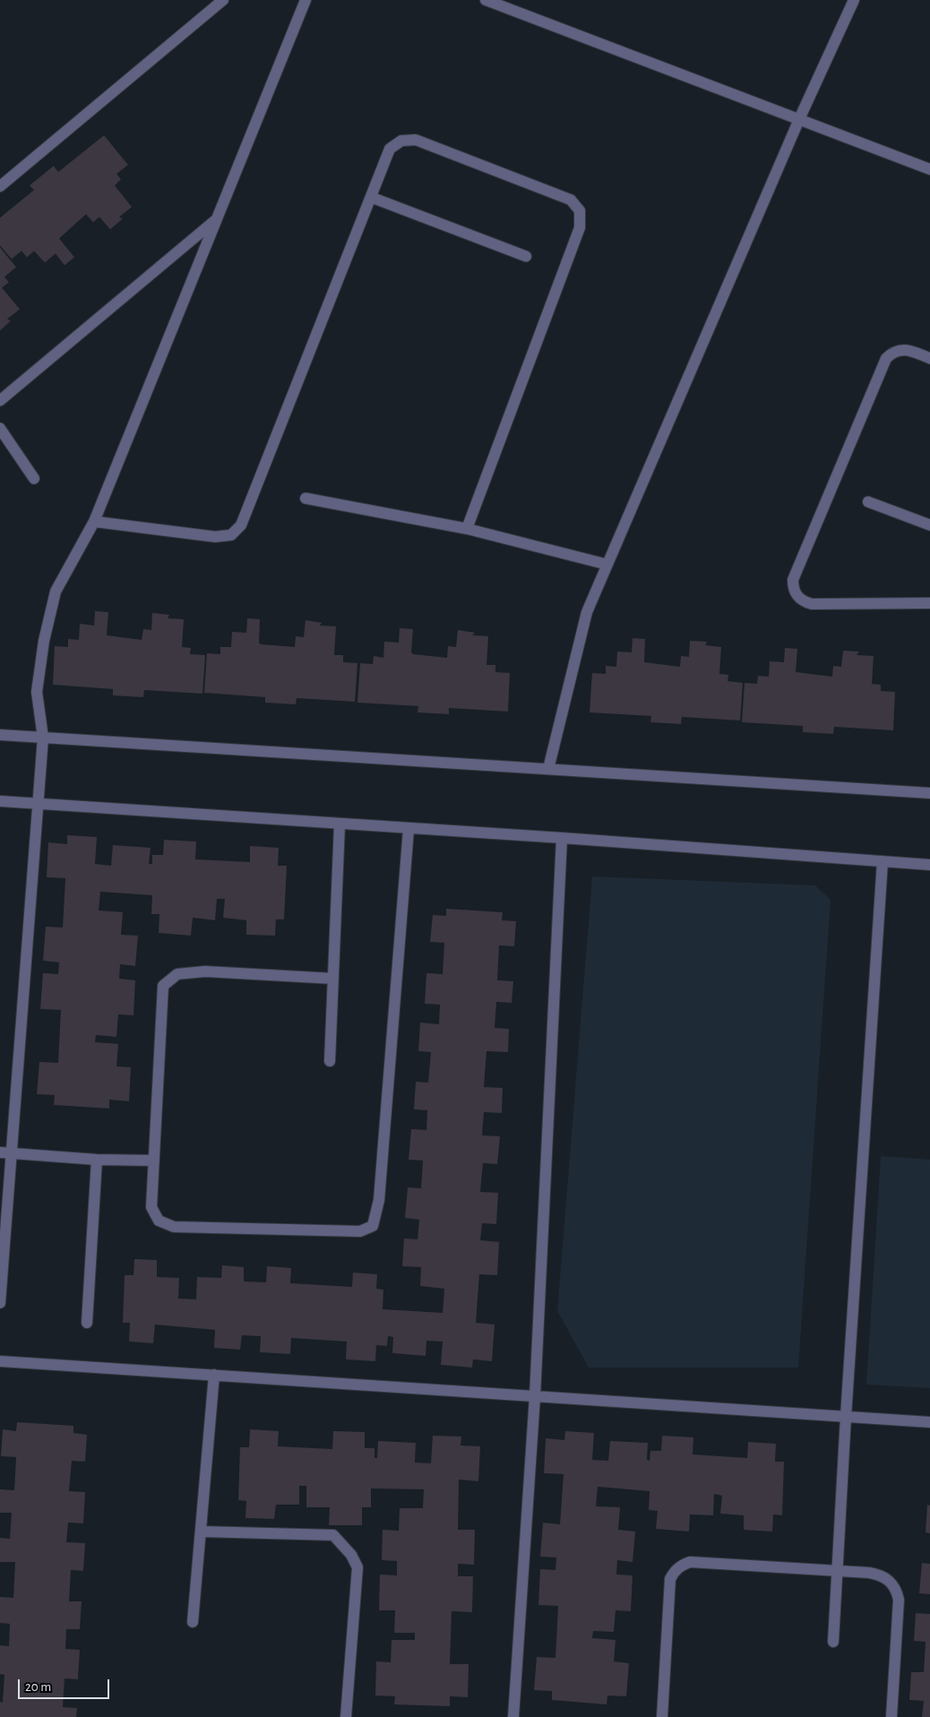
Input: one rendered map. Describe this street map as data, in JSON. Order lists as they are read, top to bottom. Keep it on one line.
{"scale_bar":"20 m"}
